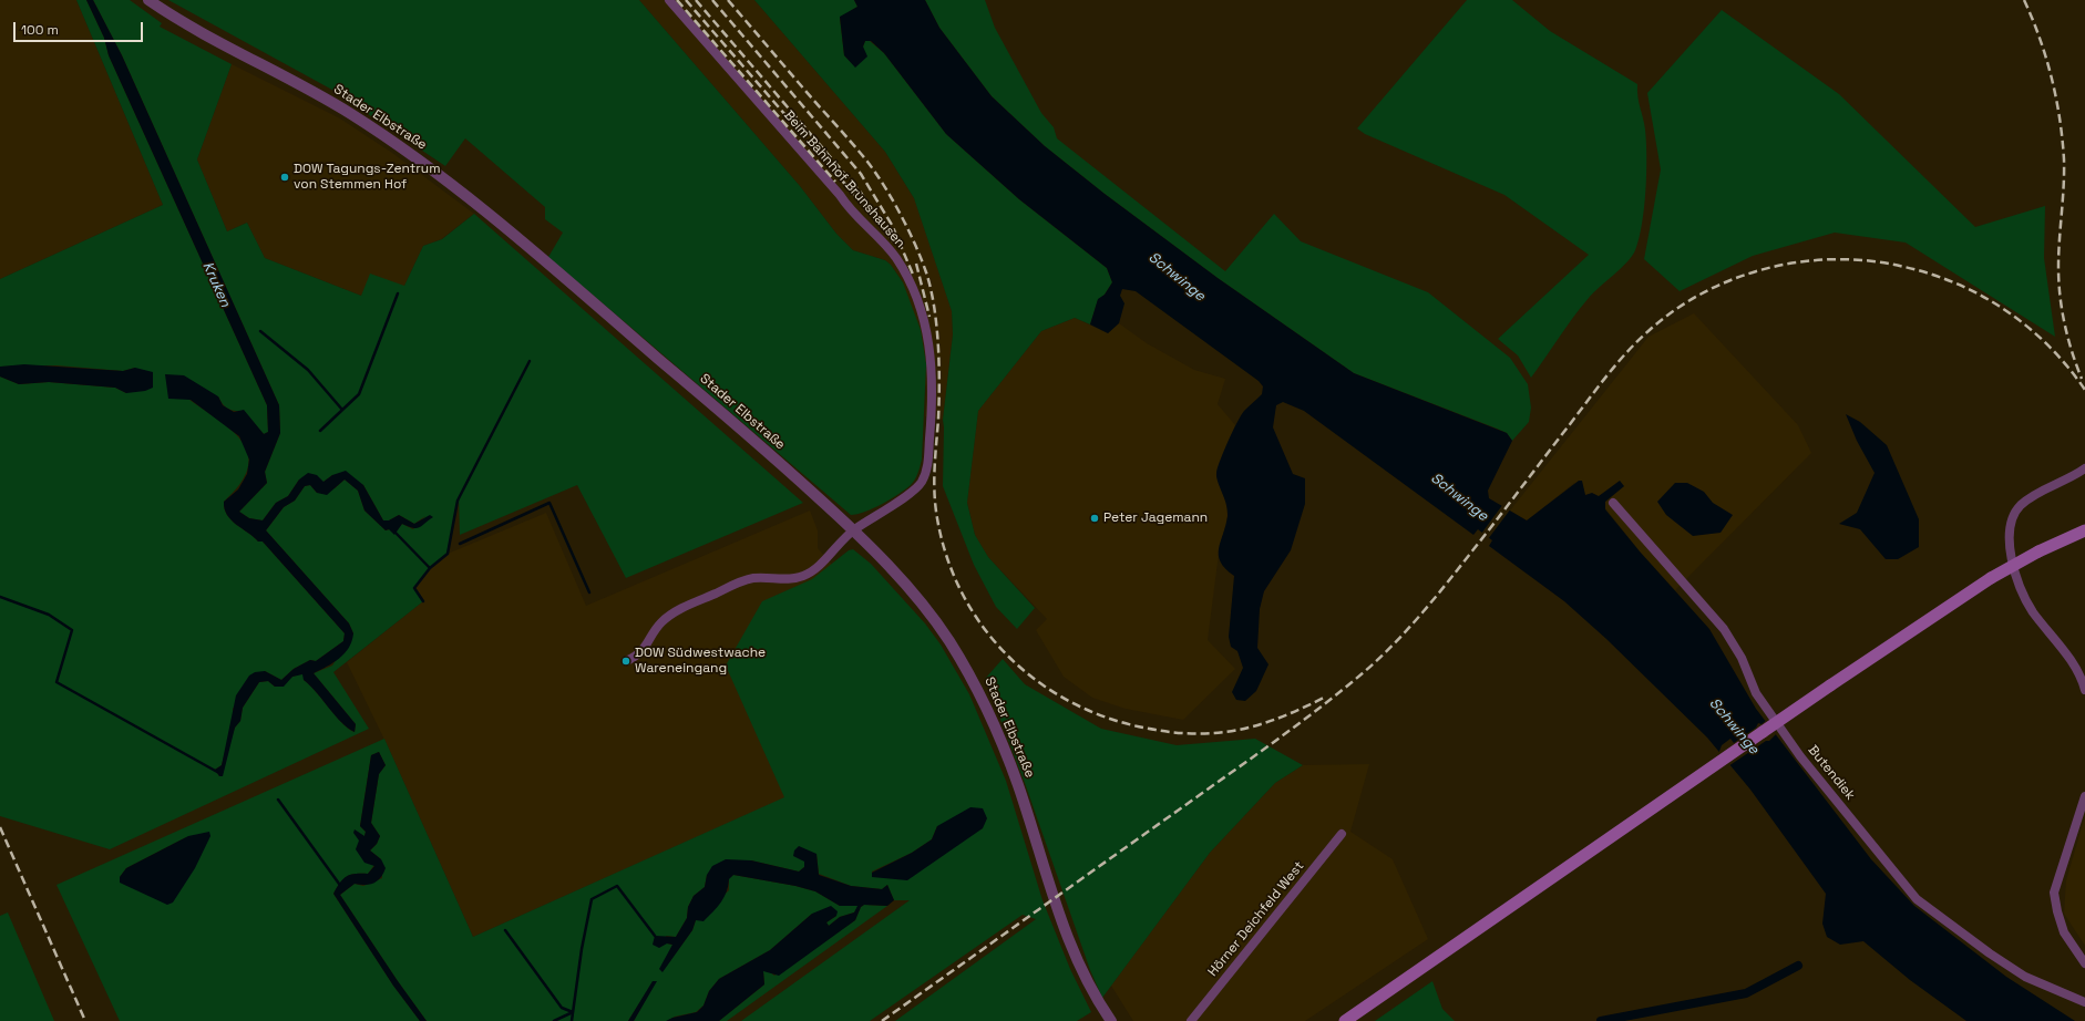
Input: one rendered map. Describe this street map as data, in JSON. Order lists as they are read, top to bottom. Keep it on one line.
{"streets":{"street":["Stader Elbstraße","Beim Bahnhof Brunshausen","Butendiek","Hörner Deichfeld West"]},"crossings":[["Stader Elbstraße","Beim Bahnhof Brunshausen"]],"water":["Schwinge","Kruken"],"places":["DOW Tagungs-Zentrum von Stemmen Hof","Peter Jagemann","DOW Südwestwache Wareneingang"],"scale_bar":"100 m"}
